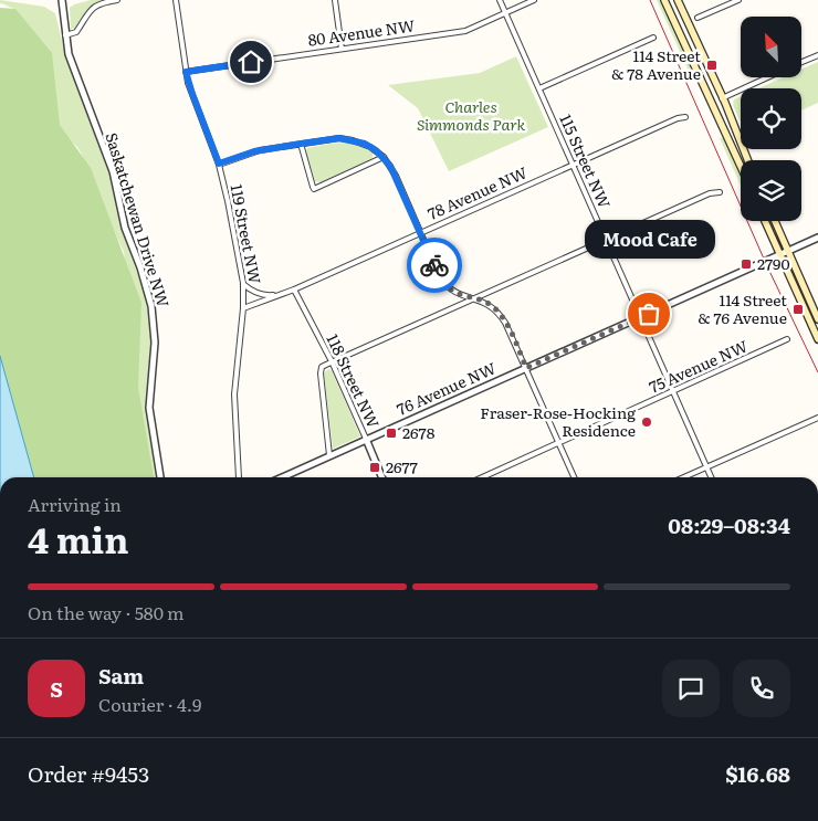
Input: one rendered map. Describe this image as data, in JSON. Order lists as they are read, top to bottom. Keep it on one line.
{"streets":{"street":["80 Avenue NW","115 Street NW","78 Avenue NW","Saskatchewan Drive NW","119 Street NW","75 Avenue NW","118 Street NW","76 Avenue NW"]},"crossings":[["80 Avenue NW","115 Street NW"],["80 Avenue NW","119 Street NW"],["115 Street NW","78 Avenue NW"],["115 Street NW","75 Avenue NW"],["115 Street NW","76 Avenue NW"],["78 Avenue NW","119 Street NW"],["78 Avenue NW","118 Street NW"],["118 Street NW","76 Avenue NW"]],"parks":["Charles Simmonds Park"],"places":{"transit":["114 Street & 78 Avenue","2790","114 Street & 76 Avenue","2678","2677"],"other":["Mood Cafe","Fraser-Rose-Hocking Residence"]},"north":"top left","page":{"bubble":"Mood Cafe","heading":["4 min","Arriving in","08:29–08:34"],"panel":["Sam","Courier · 4.9","Order #9453","$16.68"],"bar":"On the way · 580 m","round":"S"}}
